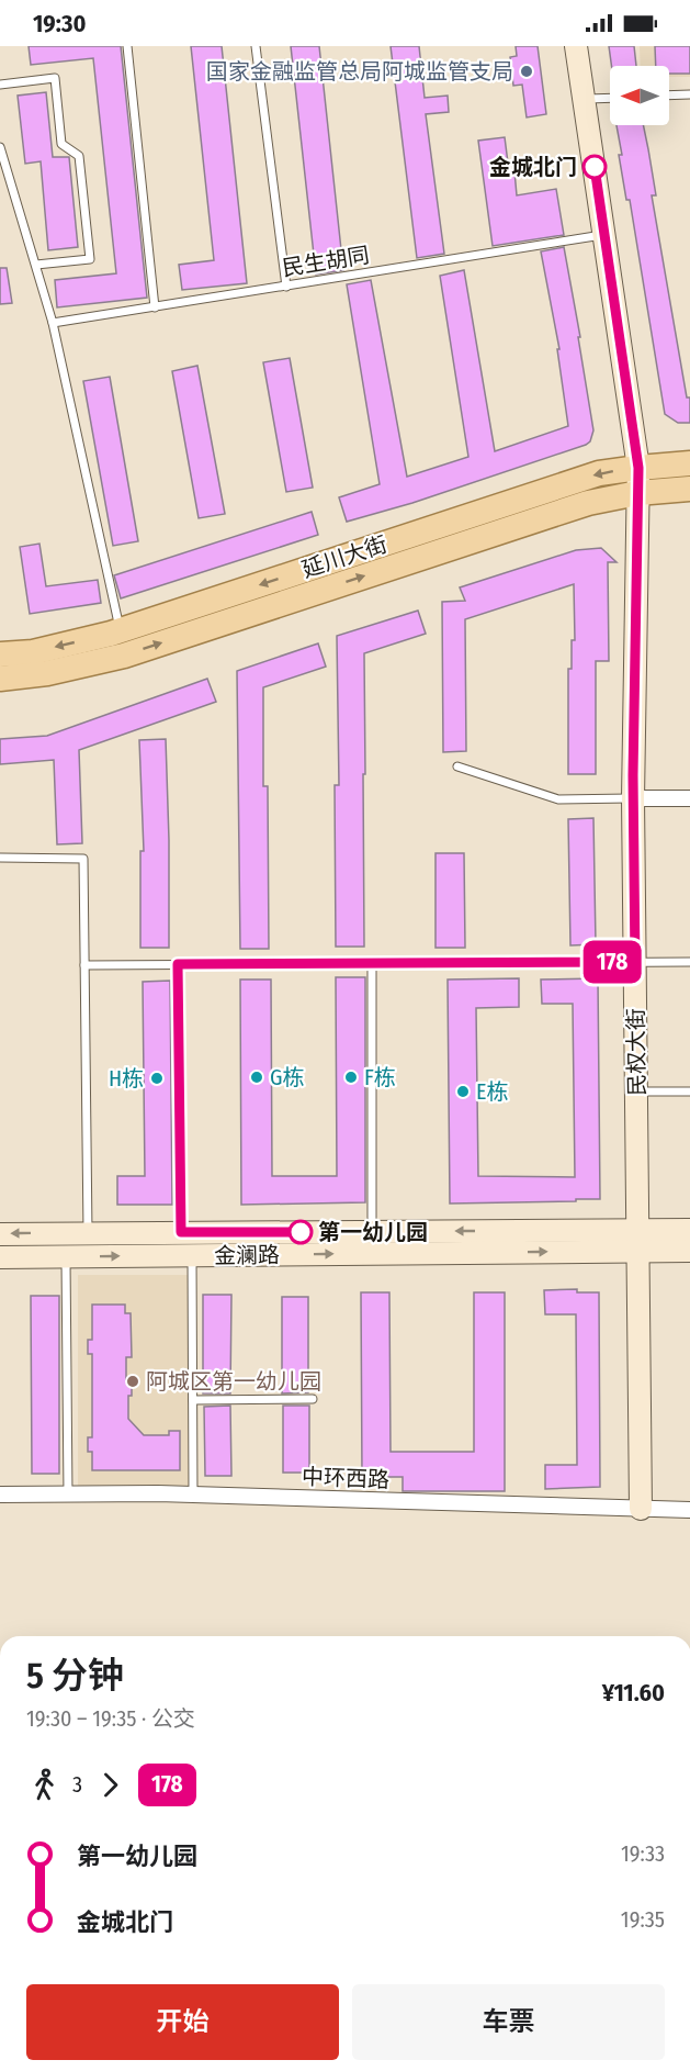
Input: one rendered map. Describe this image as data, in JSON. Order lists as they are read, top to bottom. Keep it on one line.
{"streets":{"main road":["延川大街"],"street":["民权大街","金澜路","中环西路"],"lane":["民生胡同"]},"crossings":[["民生胡同","民权大街"],["延川大街","民权大街"],["民权大街","金澜路"],["民权大街","中环西路"]],"places":["国家金融监管总局阿城监管支局","金城北门","G栋","F栋","H栋","E栋","第一幼儿园","阿城区第一幼儿园"],"lines":["bus line 178"],"north":"left","page":{"status":"19:30","on_map":"178","heading":["5 分钟","19:30 – 19:35 · 公交","¥11.60"],"legs":["3","178"],"list":[{"name":"第一幼儿园","value":"19:33"},{"name":"金城北门","value":"19:35"}],"buttons":["开始","车票"]}}
